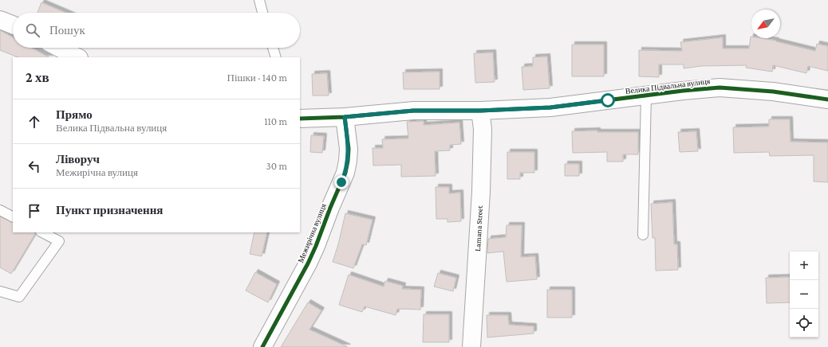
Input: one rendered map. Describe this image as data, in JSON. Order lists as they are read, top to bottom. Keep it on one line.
{"streets":{"street":["Велика Підвальна вулиця","Lamana Street","Межирічна вулиця"]},"crossings":[["Велика Підвальна вулиця","Lamana Street"],["Велика Підвальна вулиця","Межирічна вулиця"]],"north":"bottom left","page":{"search":"Пошук","heading":["2 хв","Пішки · 140 m"],"list":[["Прямо","Велика Підвальна вулиця","110 m"],["Ліворуч","Межирічна вулиця","30 m"],"Пункт призначення"],"map_buttons":["+","−"]}}
